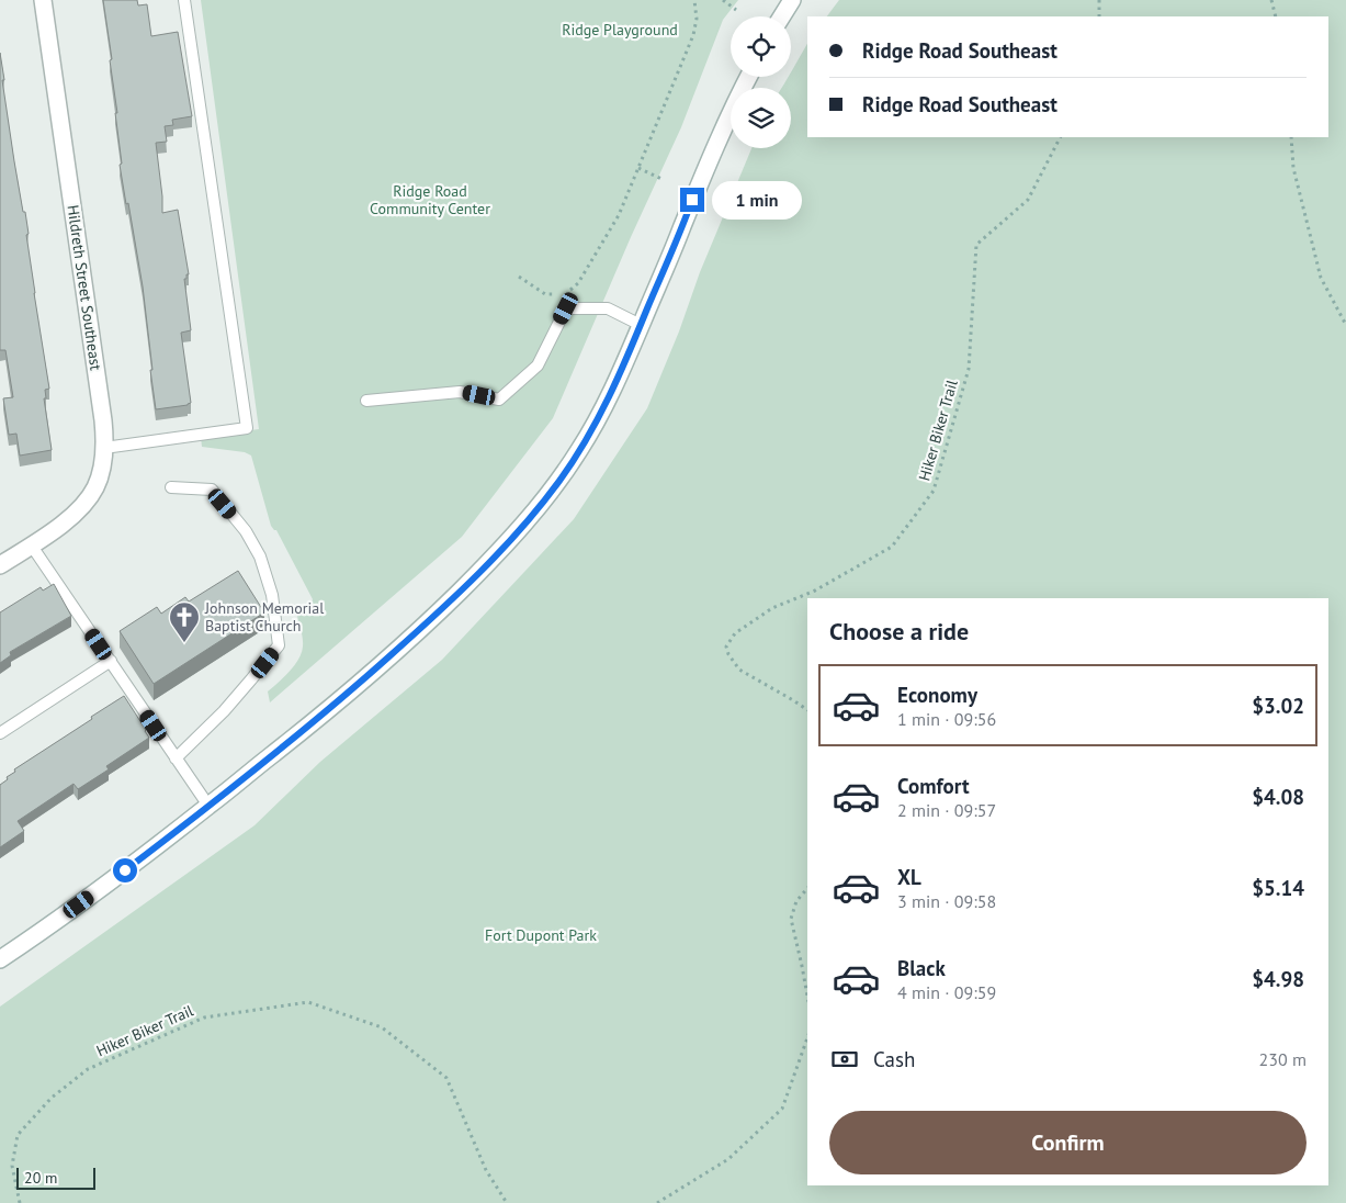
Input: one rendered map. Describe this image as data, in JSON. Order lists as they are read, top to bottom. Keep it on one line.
{"streets":{"main road":["Hildreth Street Southeast"],"path":["Hiker Biker Trail"]},"parks":["Ridge Playground","Ridge Road Community Center","Fort Dupont Park"],"places":{"church":["Johnson Memorial Baptist Church"]},"scale_bar":"20 m","page":{"banner":["Ridge Road Southeast","Ridge Road Southeast"],"bubble":"1 min","heading":"Choose a ride","list":[{"name":"Economy","note":"1 min · 09:56","value":"$3.02"},{"name":"Comfort","note":"2 min · 09:57","value":"$4.08"},{"name":"XL","note":"3 min · 09:58","value":"$5.14"},{"name":"Black","note":"4 min · 09:59","value":"$4.98"}],"pay":["Cash","230 m"],"buttons":"Confirm","scale":"20 m"}}
